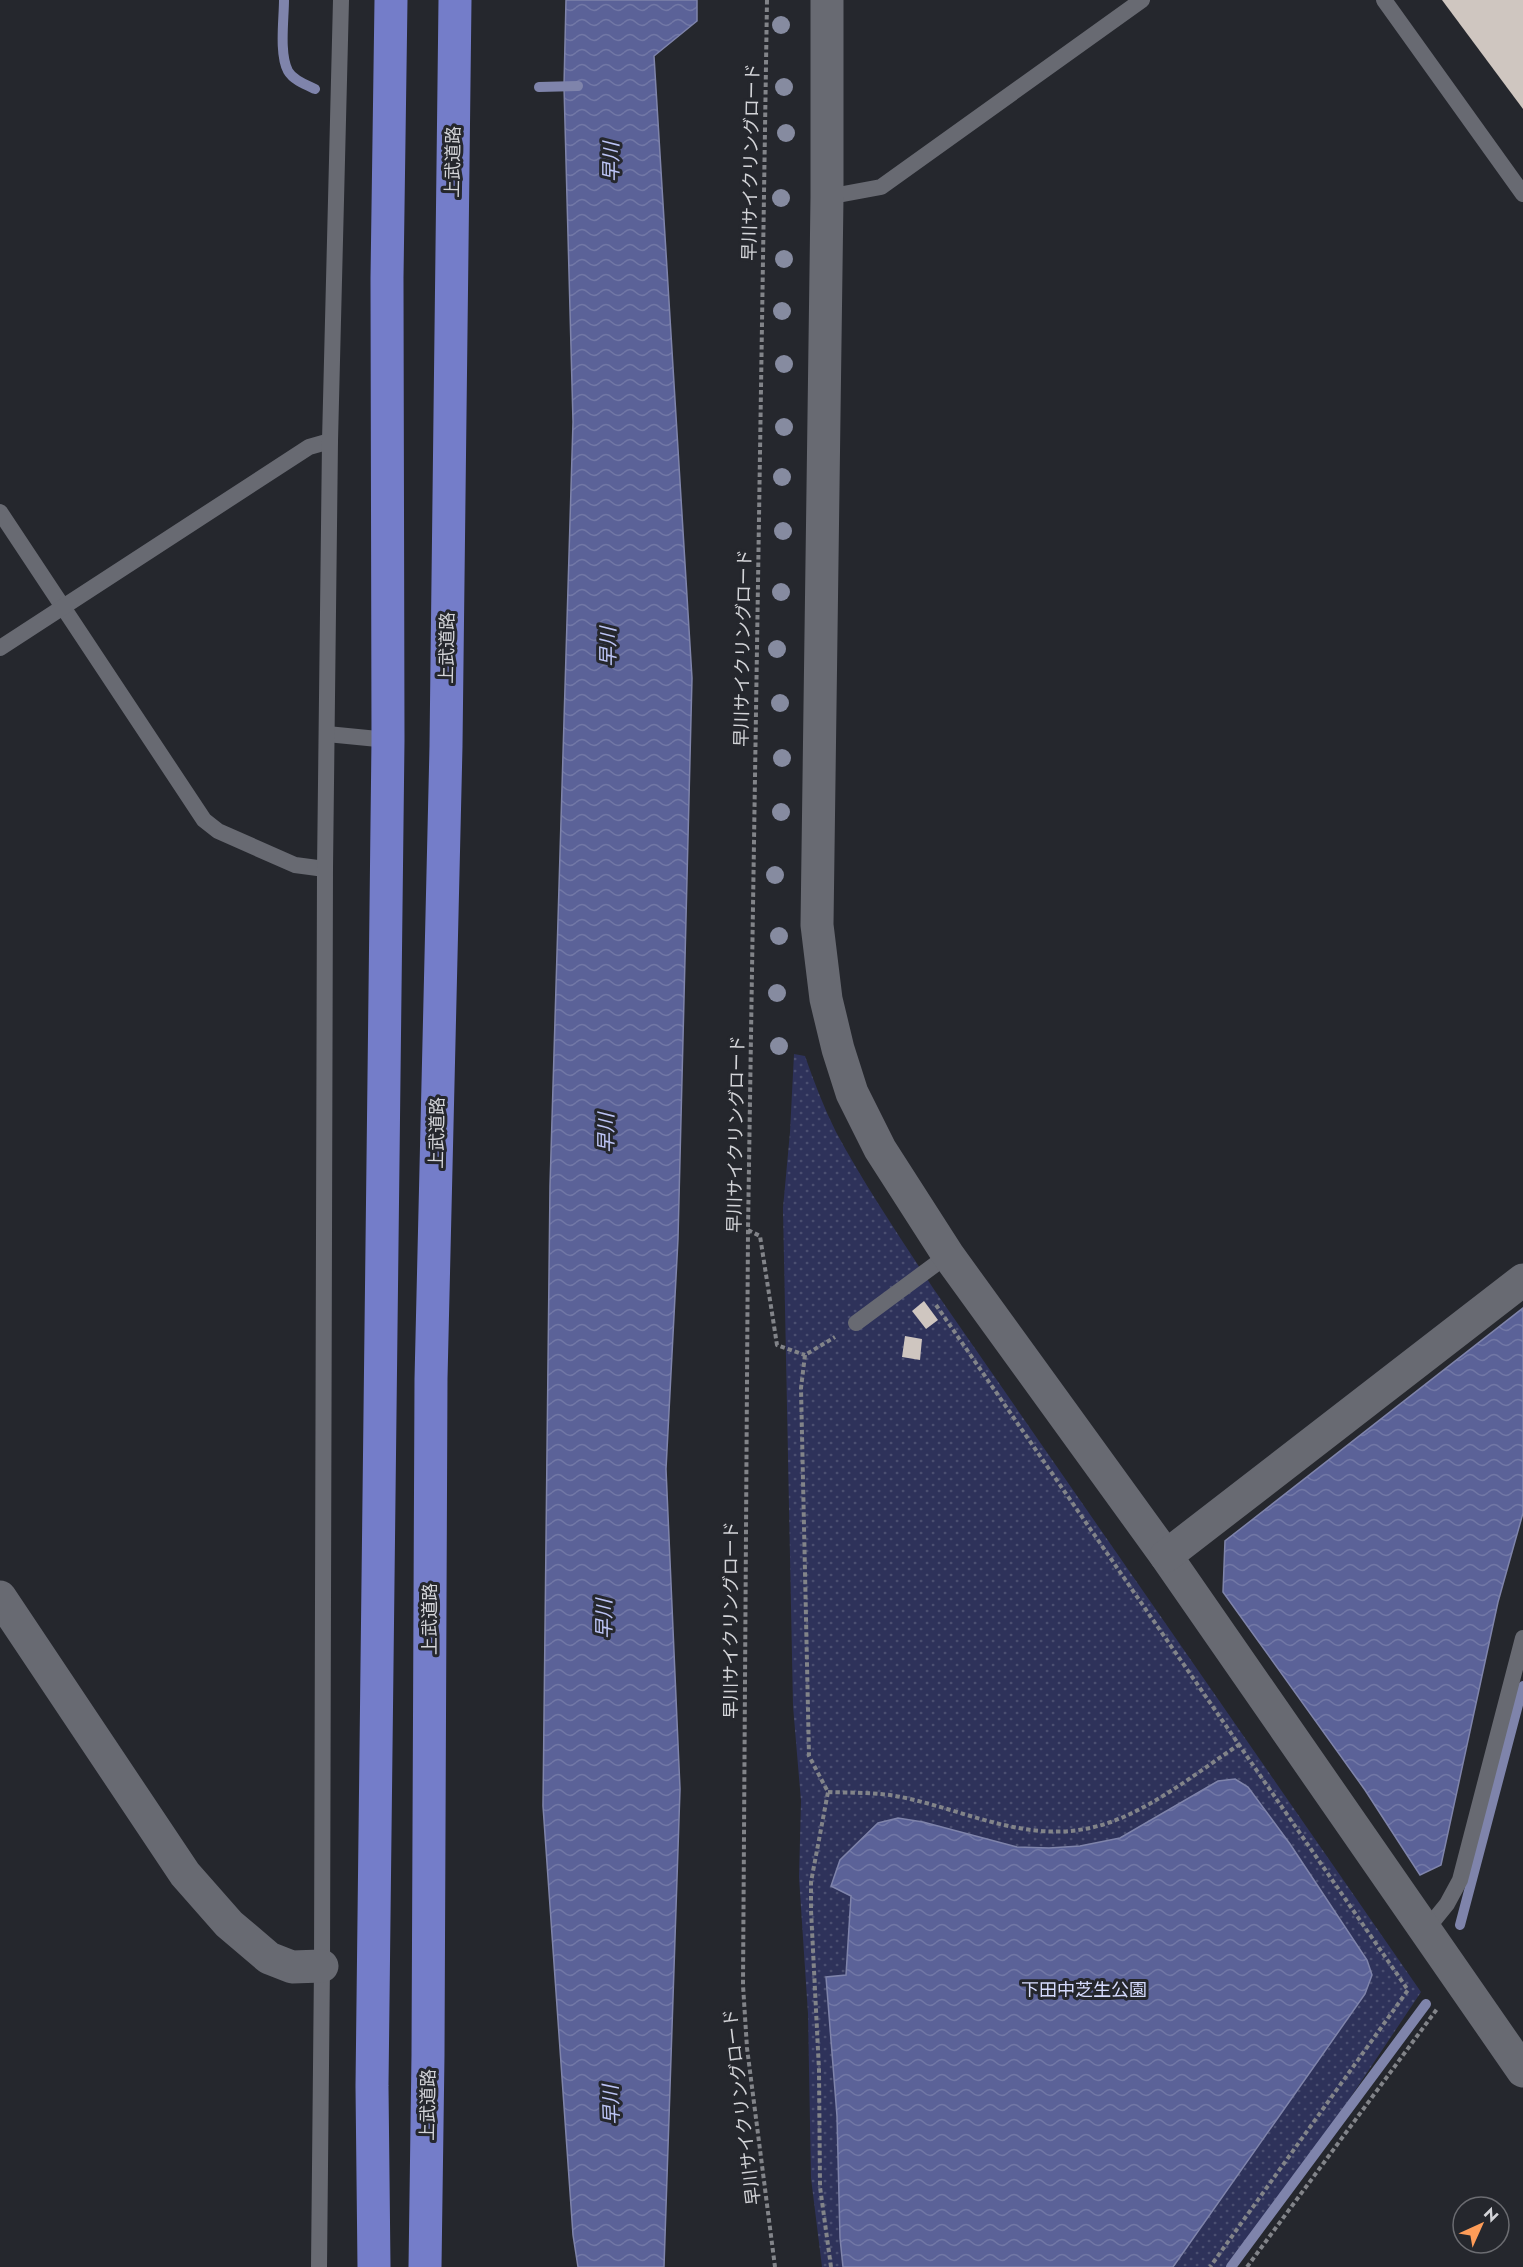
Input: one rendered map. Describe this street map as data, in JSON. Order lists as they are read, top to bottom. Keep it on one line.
{"streets":{"highway":["上武道路"],"path":["早川サイクリングロード"]},"water":["早川"],"parks":["下田中芝生公園"],"north":"top right"}
